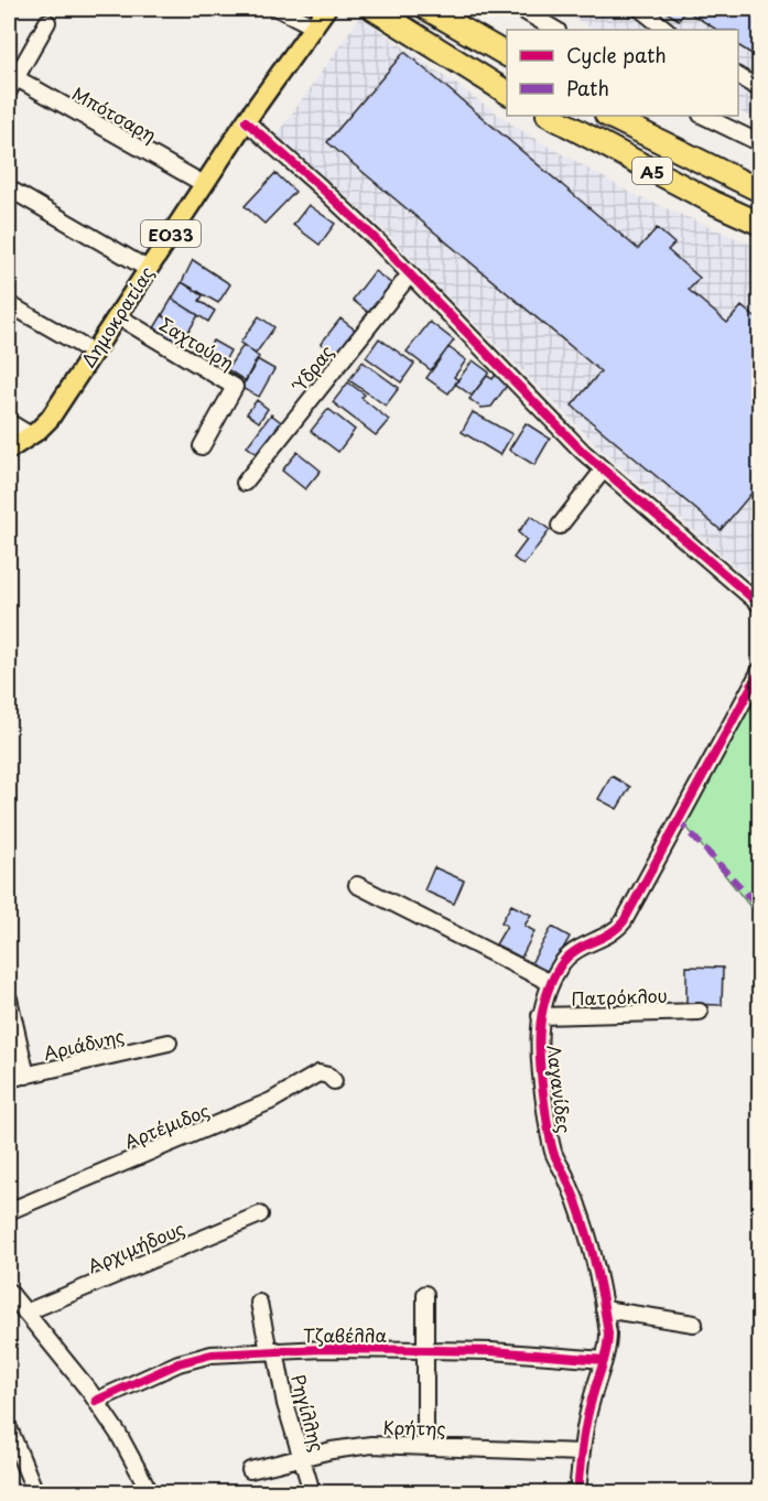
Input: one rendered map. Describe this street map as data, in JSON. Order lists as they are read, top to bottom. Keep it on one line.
{"streets":{"highway":["Α5"],"main road":["ΕΟ33","Δημοκρατίας"],"street":["Μπότσαρη","Σαχτούρη","Ύδρας","Πατρόκλου","Αριάδνης","Λαγανίδες","Αρτέμιδος","Αρχιμήδους","Τζαβέλλα","Ρηγίλλης","Κρήτης"]},"crossings":[["Μπότσαρη","Δημοκρατίας"],["Δημοκρατίας","Σαχτούρη"],["Πατρόκλου","Λαγανίδες"],["Λαγανίδες","Τζαβέλλα"],["Λαγανίδες","Κρήτης"],["Τζαβέλλα","Ρηγίλλης"],["Ρηγίλλης","Κρήτης"]],"legend":["Cycle path","Path"]}
